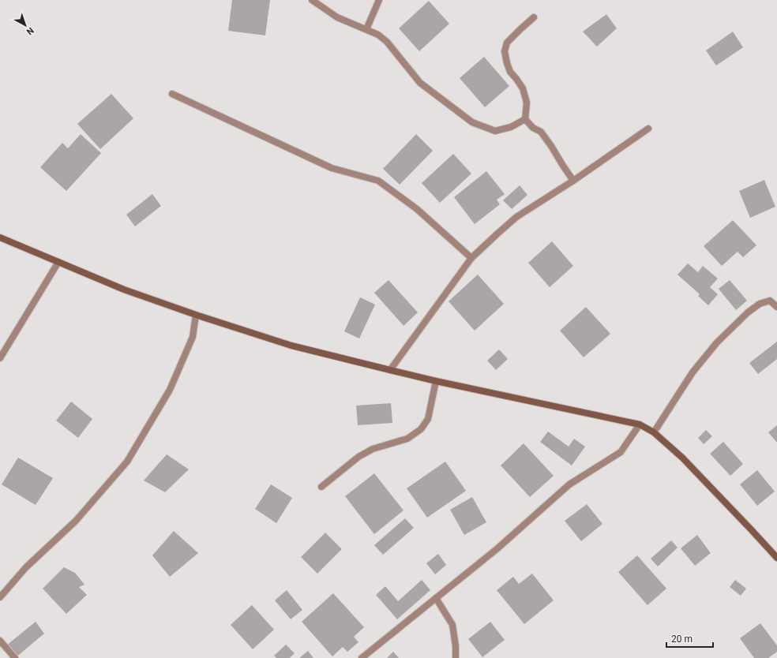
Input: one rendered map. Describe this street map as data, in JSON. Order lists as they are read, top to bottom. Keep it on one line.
{"scale_bar":"20 m","north":"bottom right"}
